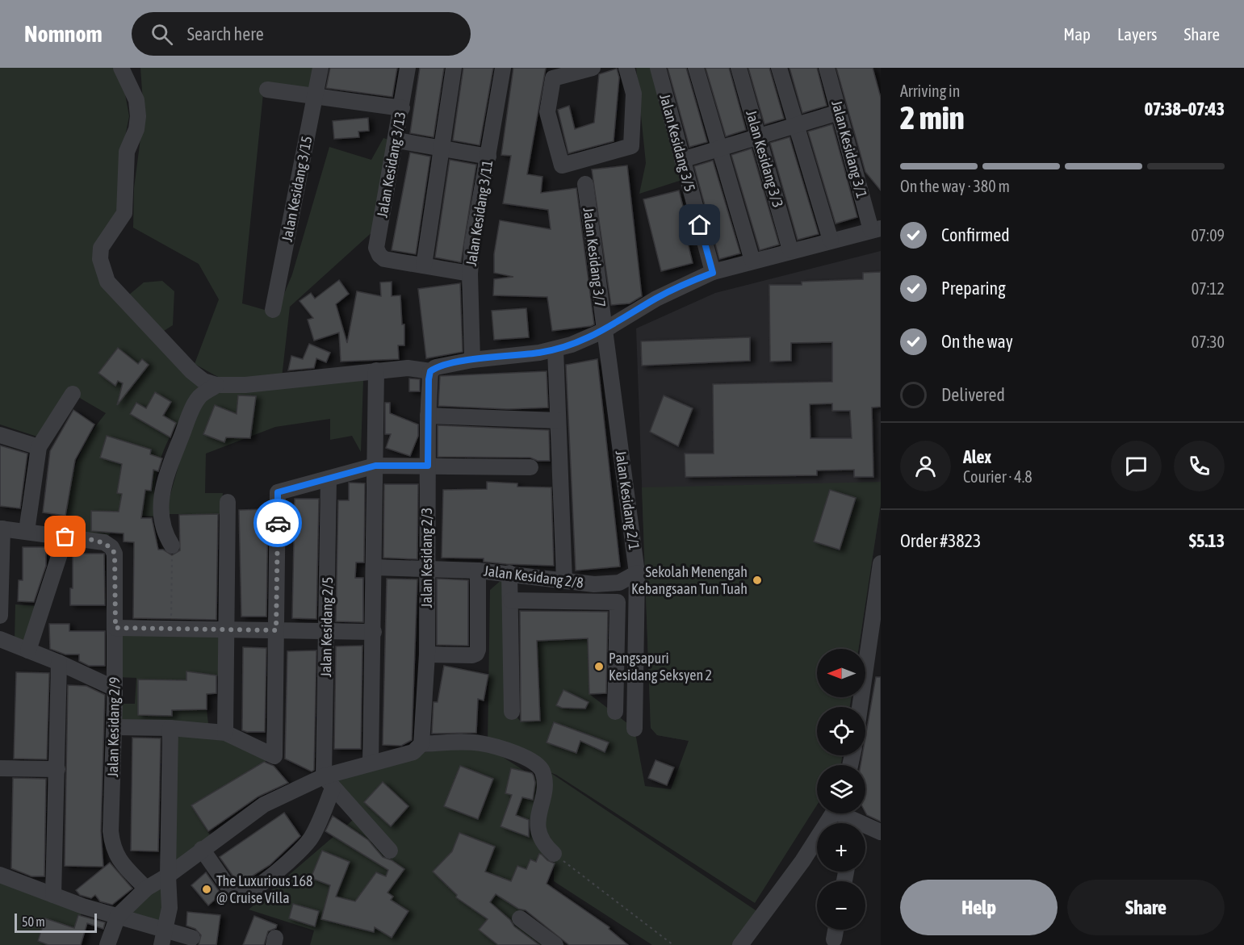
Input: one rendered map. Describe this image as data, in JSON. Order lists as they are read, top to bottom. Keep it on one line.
{"streets":{"street":["Jalan Kesidang 3/5","Jalan Kesidang 3/1","Jalan Kesidang 3/3","Jalan Kesidang 3/13","Jalan Kesidang 3/15","Jalan Kesidang 3/11","Jalan Kesidang 3/7","Jalan Kesidang 2/1","Jalan Kesidang 2/3","Jalan Kesidang 2/8","Jalan Kesidang 2/5","Jalan Kesidang 2/9"]},"crossings":[["Jalan Kesidang 3/7","Jalan Kesidang 2/1"],["Jalan Kesidang 2/1","Jalan Kesidang 2/8"],["Jalan Kesidang 2/3","Jalan Kesidang 2/8"]],"places":["Sekolah Menengah Kebangsaan Tun Tuah","Pangsapuri Kesidang Seksyen 2","The Luxurious 168 @ Cruise Villa"],"scale_bar":"50 m","north":"left","page":{"header":"Nomnom","search":"Search here","nav":["Map","Layers","Share"],"heading":["2 min","Arriving in","07:38–07:43"],"panel":["Alex","Courier · 4.8","Order #3823","$5.13"],"bar":"On the way · 380 m","list":[["Confirmed","07:09"],["Preparing","07:12"],["On the way","07:30"],"Delivered"],"map_buttons":["+","−"],"buttons":["Help","Share"],"scale":"50 m"}}
